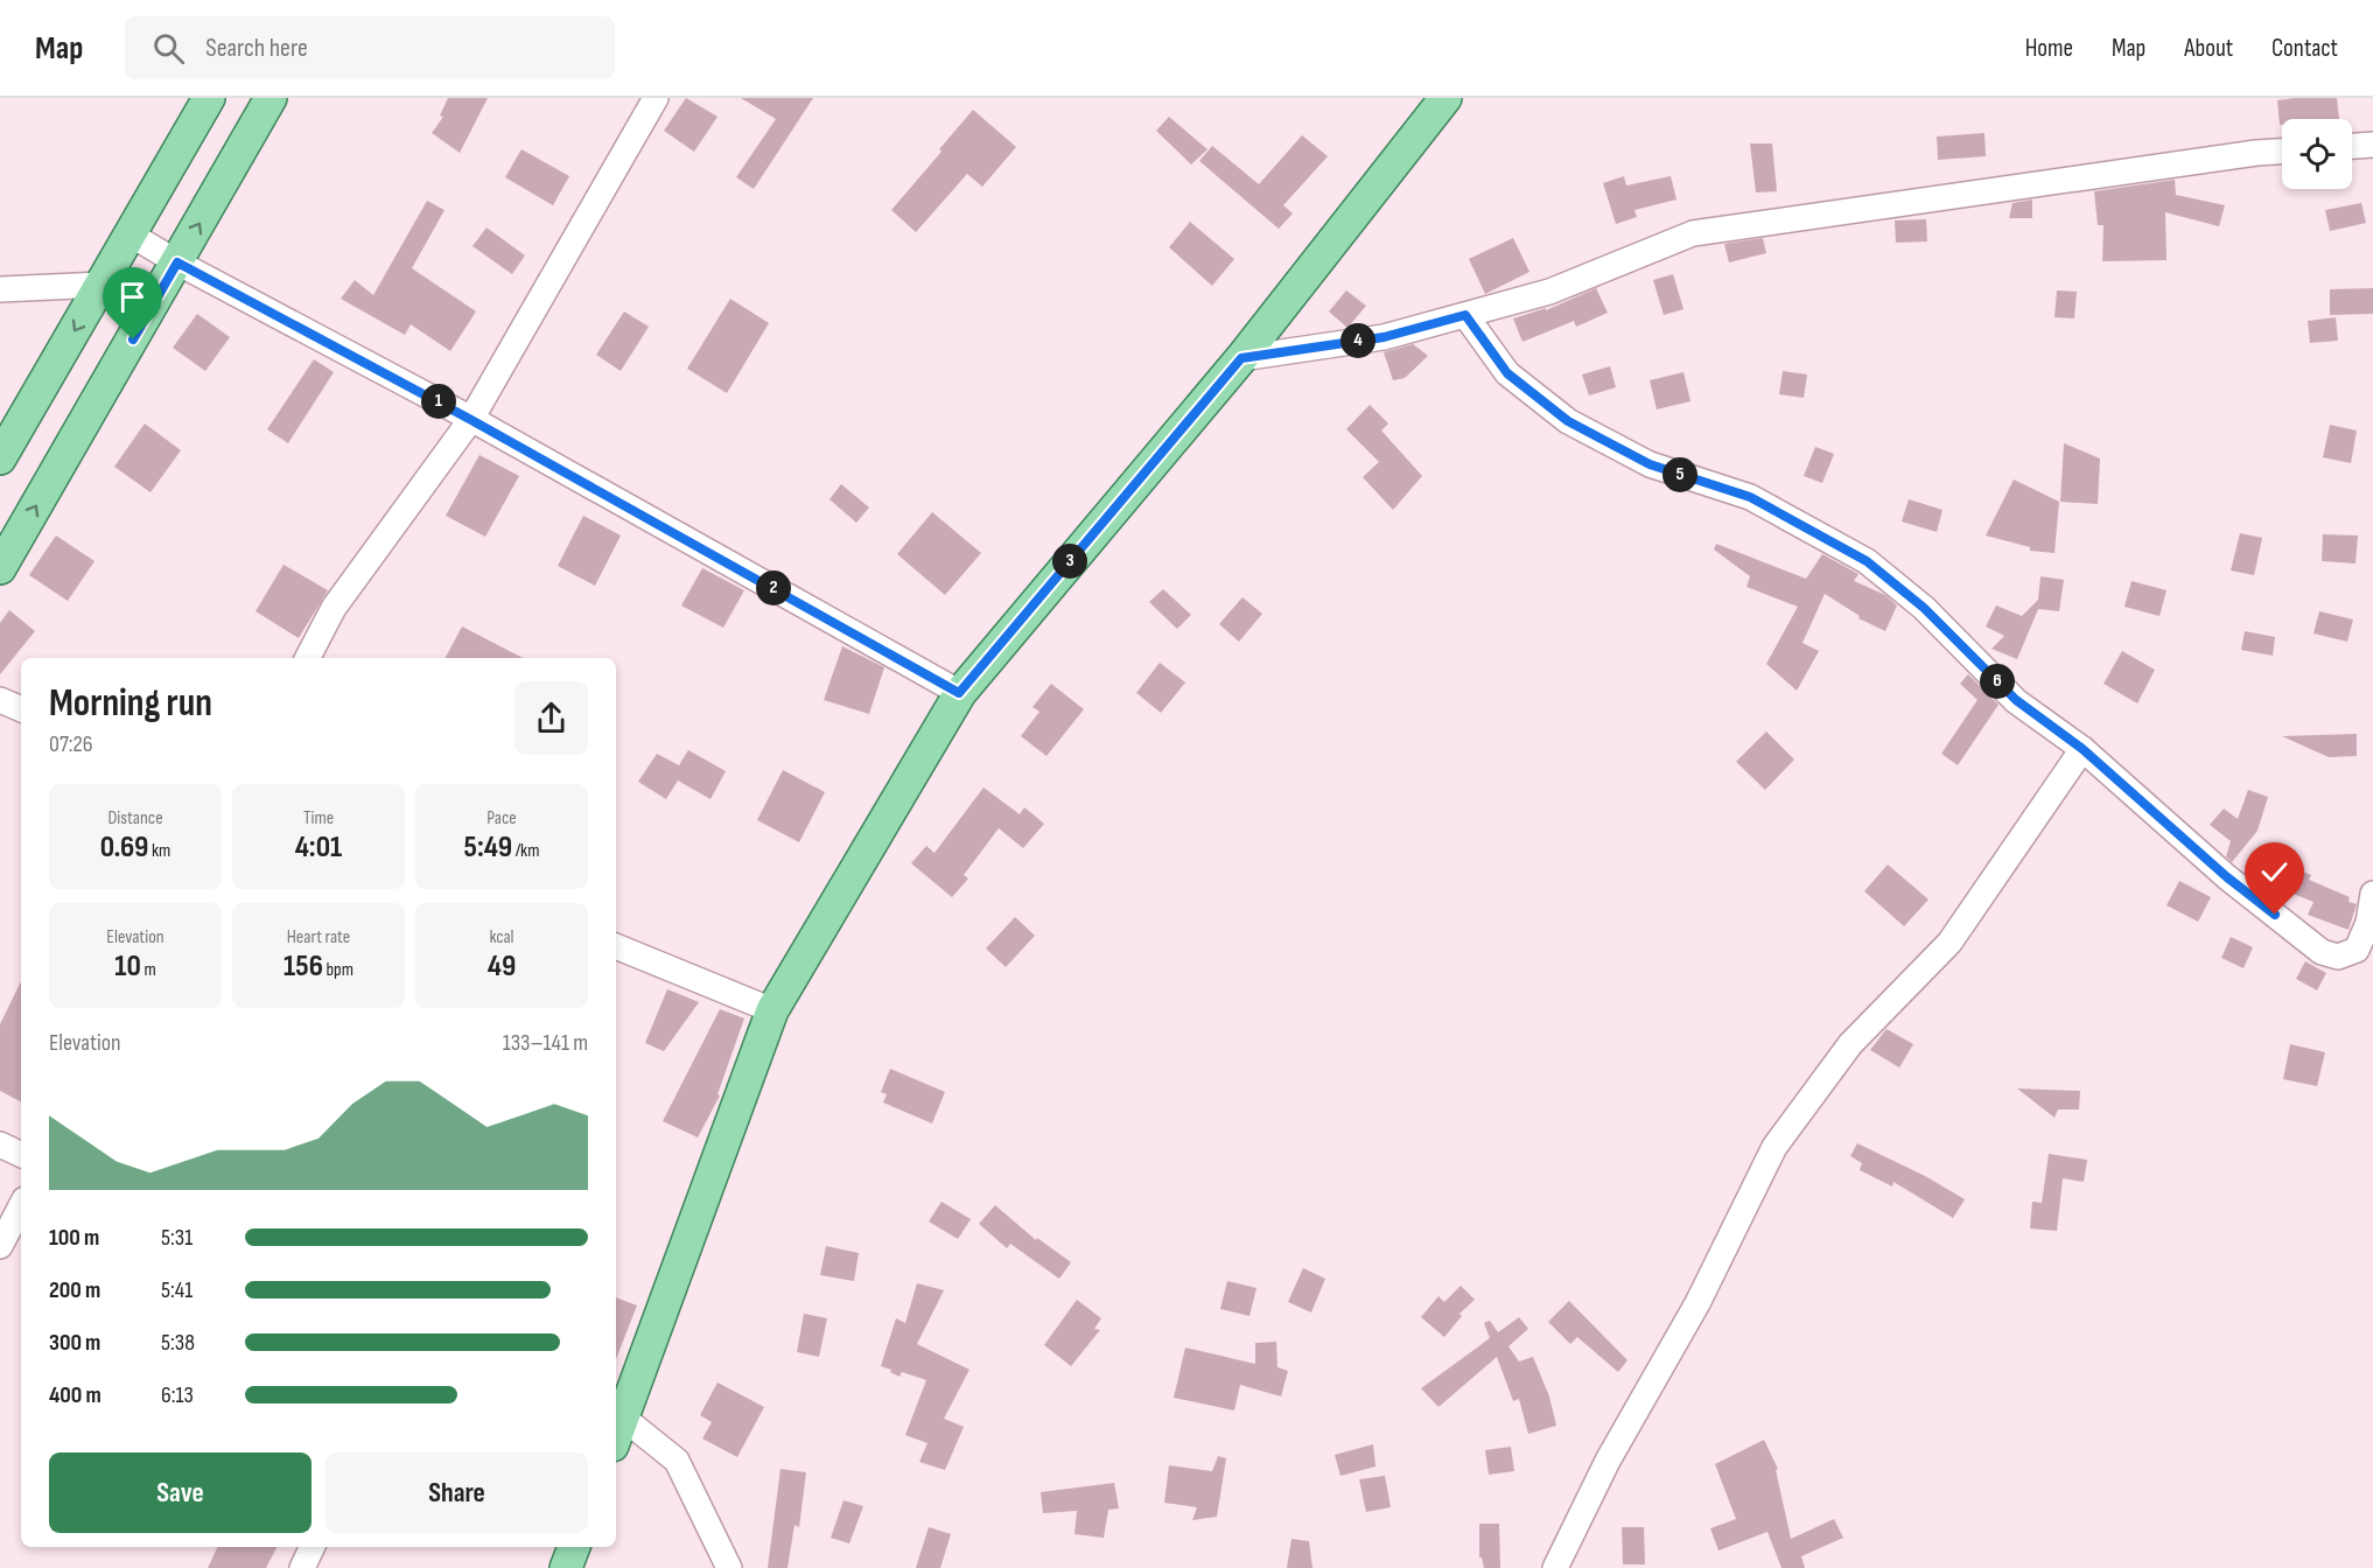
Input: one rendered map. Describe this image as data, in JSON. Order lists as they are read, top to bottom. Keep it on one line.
{"page":{"header":"Map","search":"Search here","nav":["Home","Map","About","Contact"],"pins":["4","1","5","3","2","6"],"heading":["Morning run","07:26"],"stats":[["Distance","0.69 km"],["Time","4:01"],["Pace","5:49 /km"],["Elevation","10 m"],["Heart rate","156 bpm"],["kcal","49"]],"chart":["Elevation","133–141 m"],"list":[{"name":"100 m","note":"5:31"},{"name":"200 m","note":"5:41"},{"name":"300 m","note":"5:38"},{"name":"400 m","note":"6:13"}],"buttons":["Save","Share"]}}
